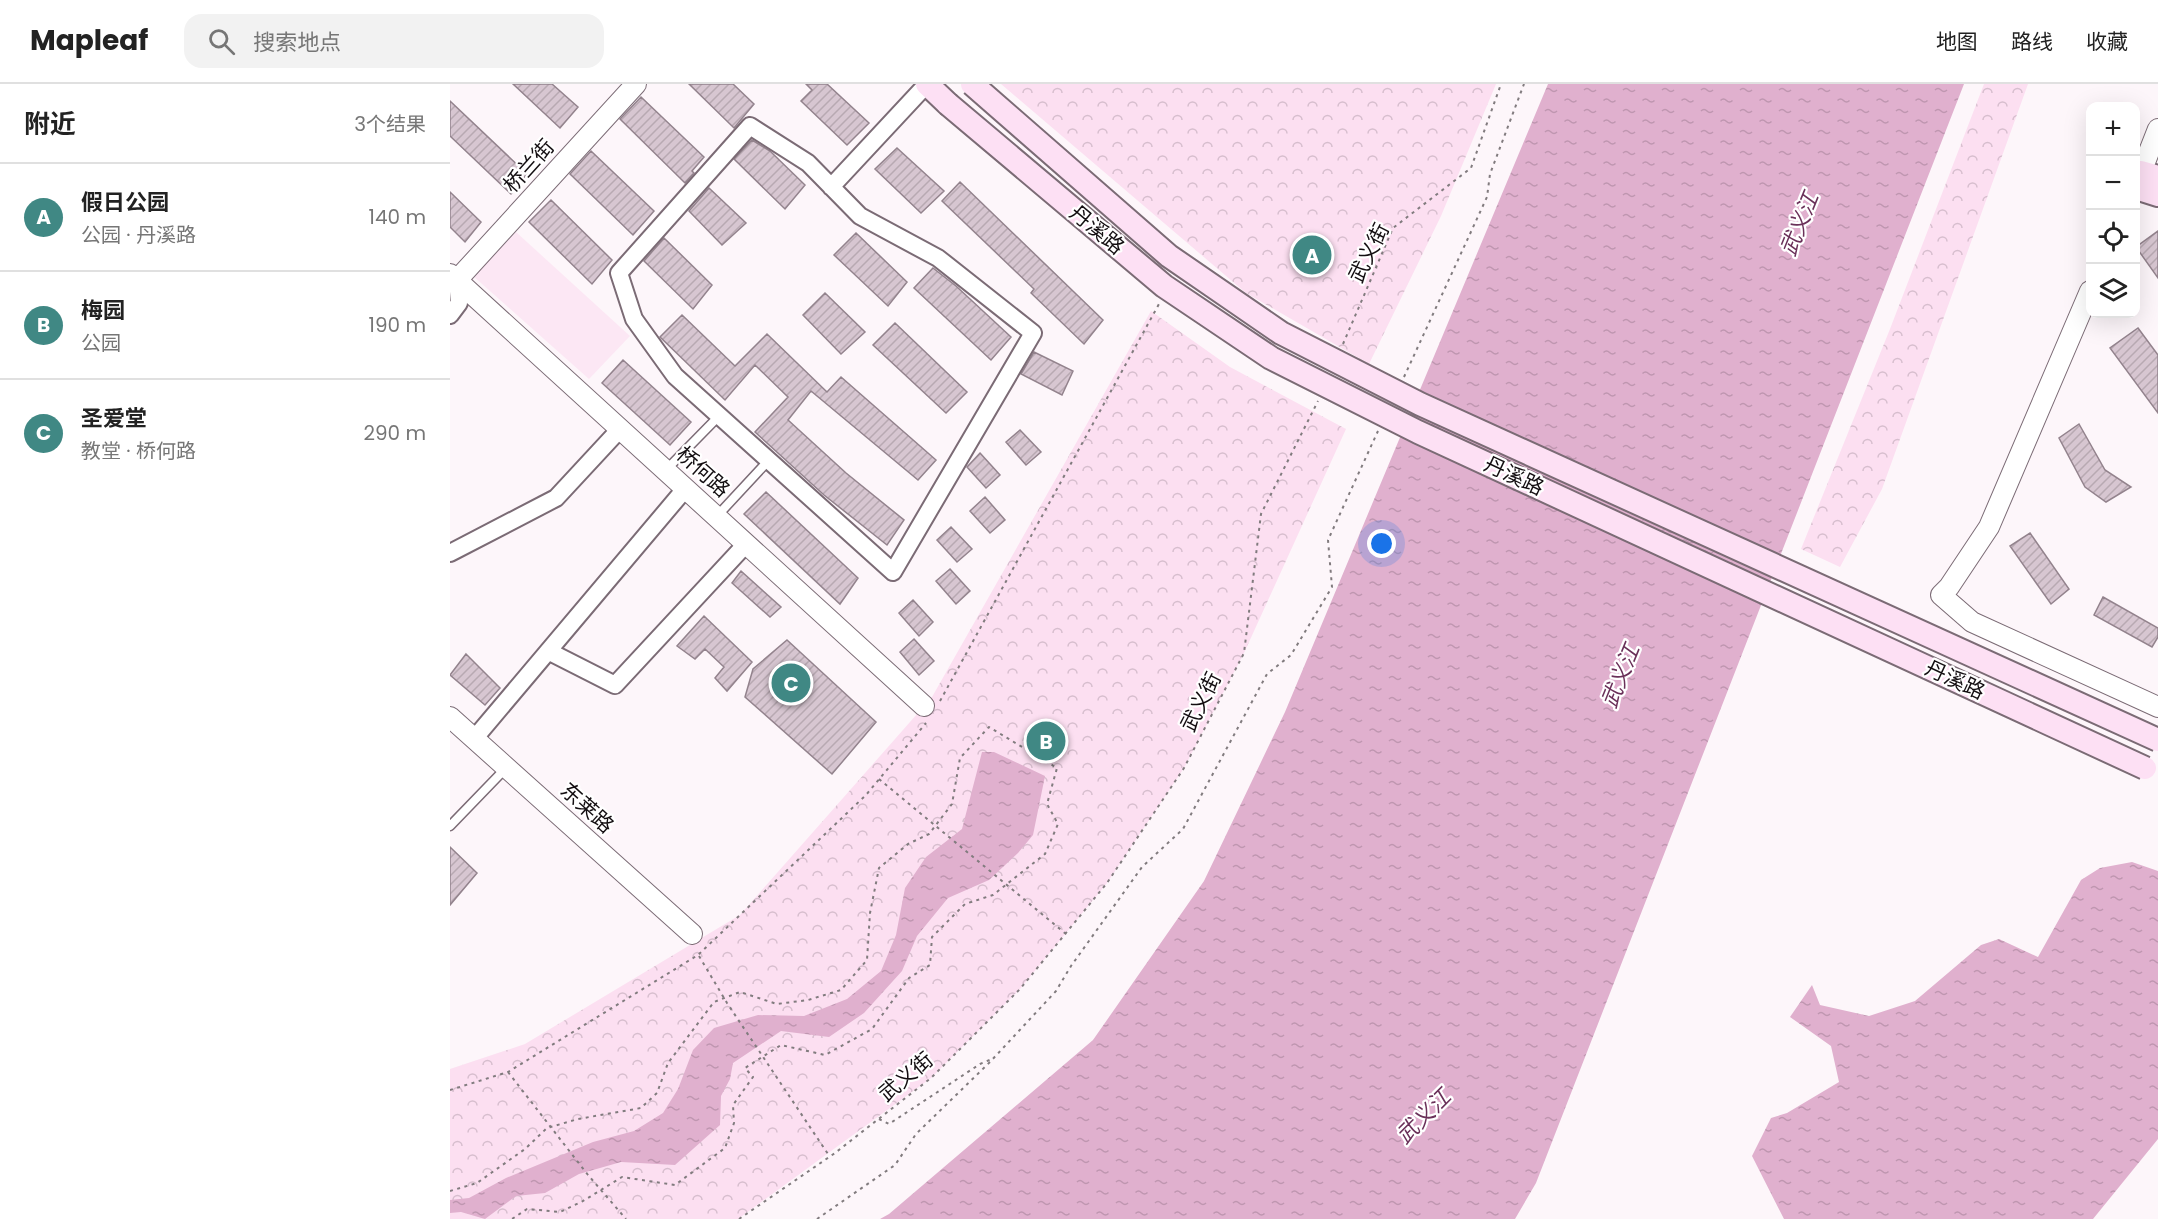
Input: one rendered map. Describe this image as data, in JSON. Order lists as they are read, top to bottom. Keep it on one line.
{"streets":{"main road":["丹溪路"],"street":["桥兰街","桥何路","东莱路"],"path":["武义街"]},"crossings":[["桥兰街","桥何路"]],"water":["武义江"],"page":{"header":"Mapleaf","search":"搜索地点","nav":["地图","路线","收藏"],"heading":["附近","3个结果"],"map_buttons":["+","−"],"list":[{"mark":"A","name":"假日公园","note":"公园 · 丹溪路","value":"140 m"},{"mark":"B","name":"梅园","note":"公园","value":"190 m"},{"mark":"C","name":"圣爱堂","note":"教堂 · 桥何路","value":"290 m"}],"pins":["A","C","B"]}}
